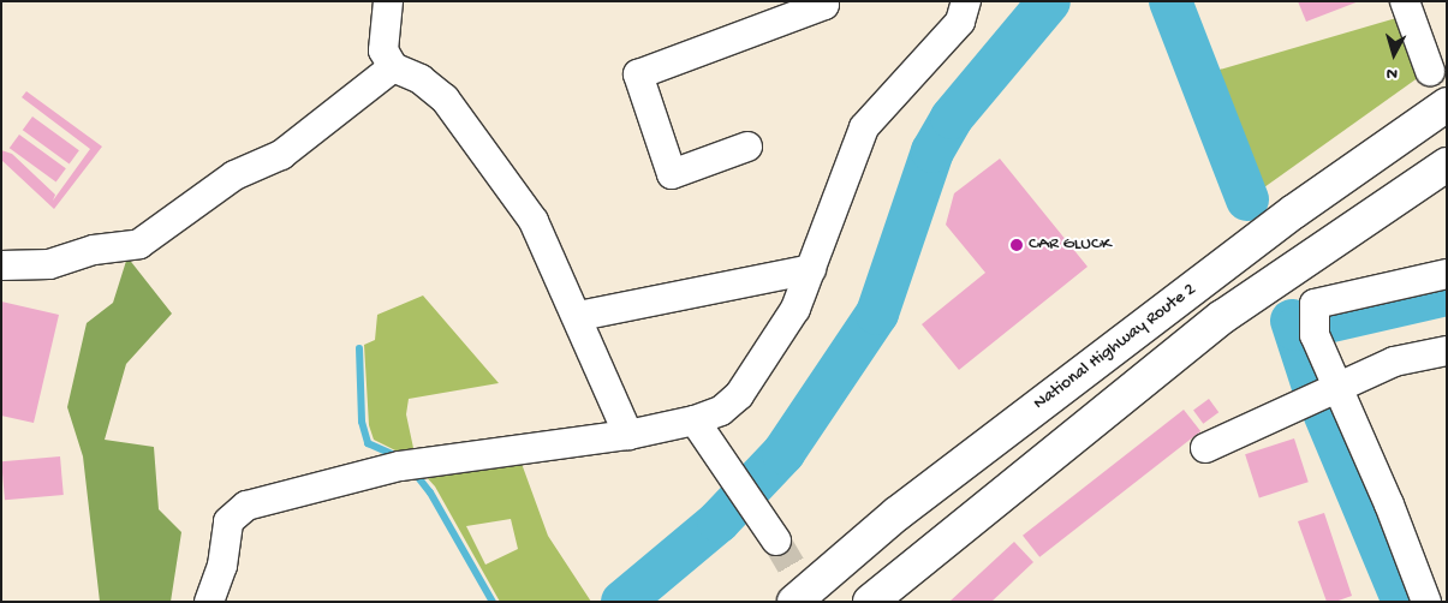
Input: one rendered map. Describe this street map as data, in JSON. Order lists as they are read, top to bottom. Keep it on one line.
{"streets":{"highway":["National Highway Route 2"]},"places":["CAR GLUCK"],"north":"bottom"}
